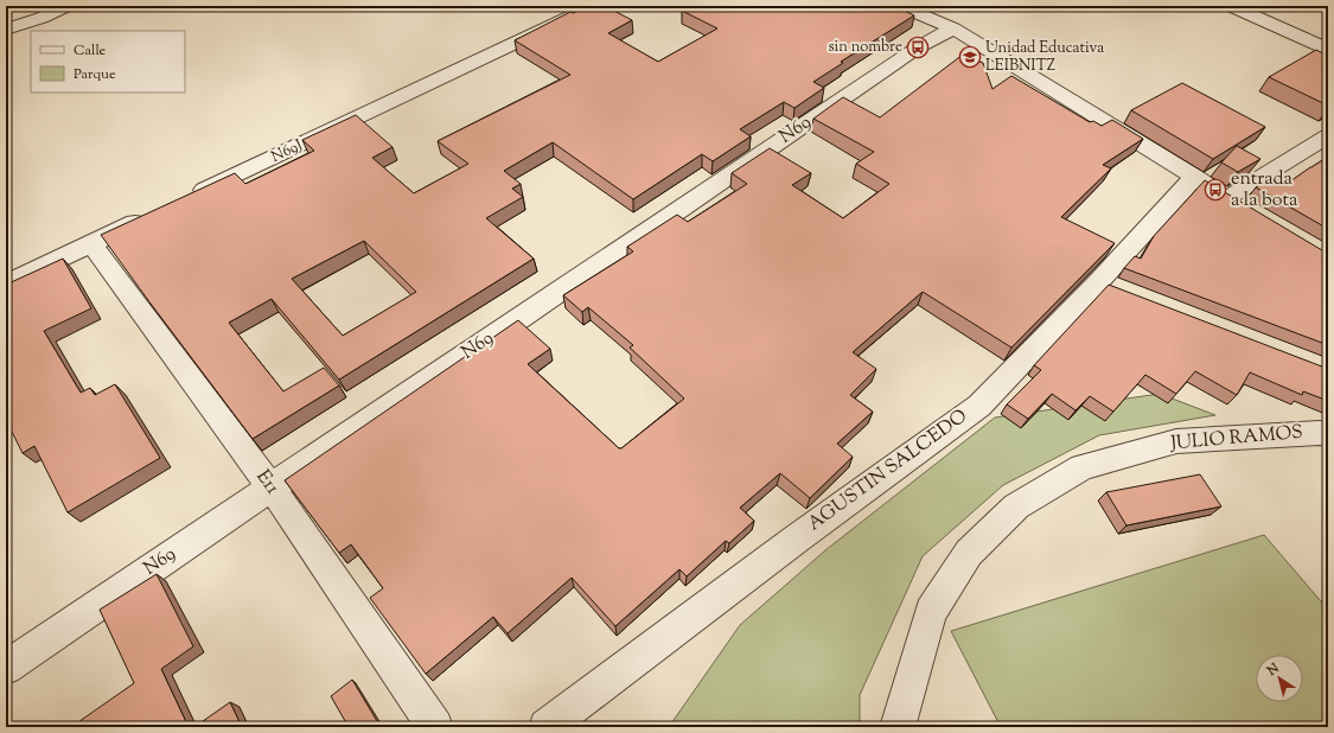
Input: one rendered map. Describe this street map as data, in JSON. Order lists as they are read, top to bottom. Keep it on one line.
{"streets":{"street":["N69","N69J","JULIO RAMOS","AGUSTIN SALCEDO","E11"]},"crossings":[["N69","E11"]],"places":{"bus stop":["sin nombre","entrada a la bota"],"school or university":["Unidad Educativa LEIBNITZ"]},"legend":["Calle","Parque"],"north":"top left"}
